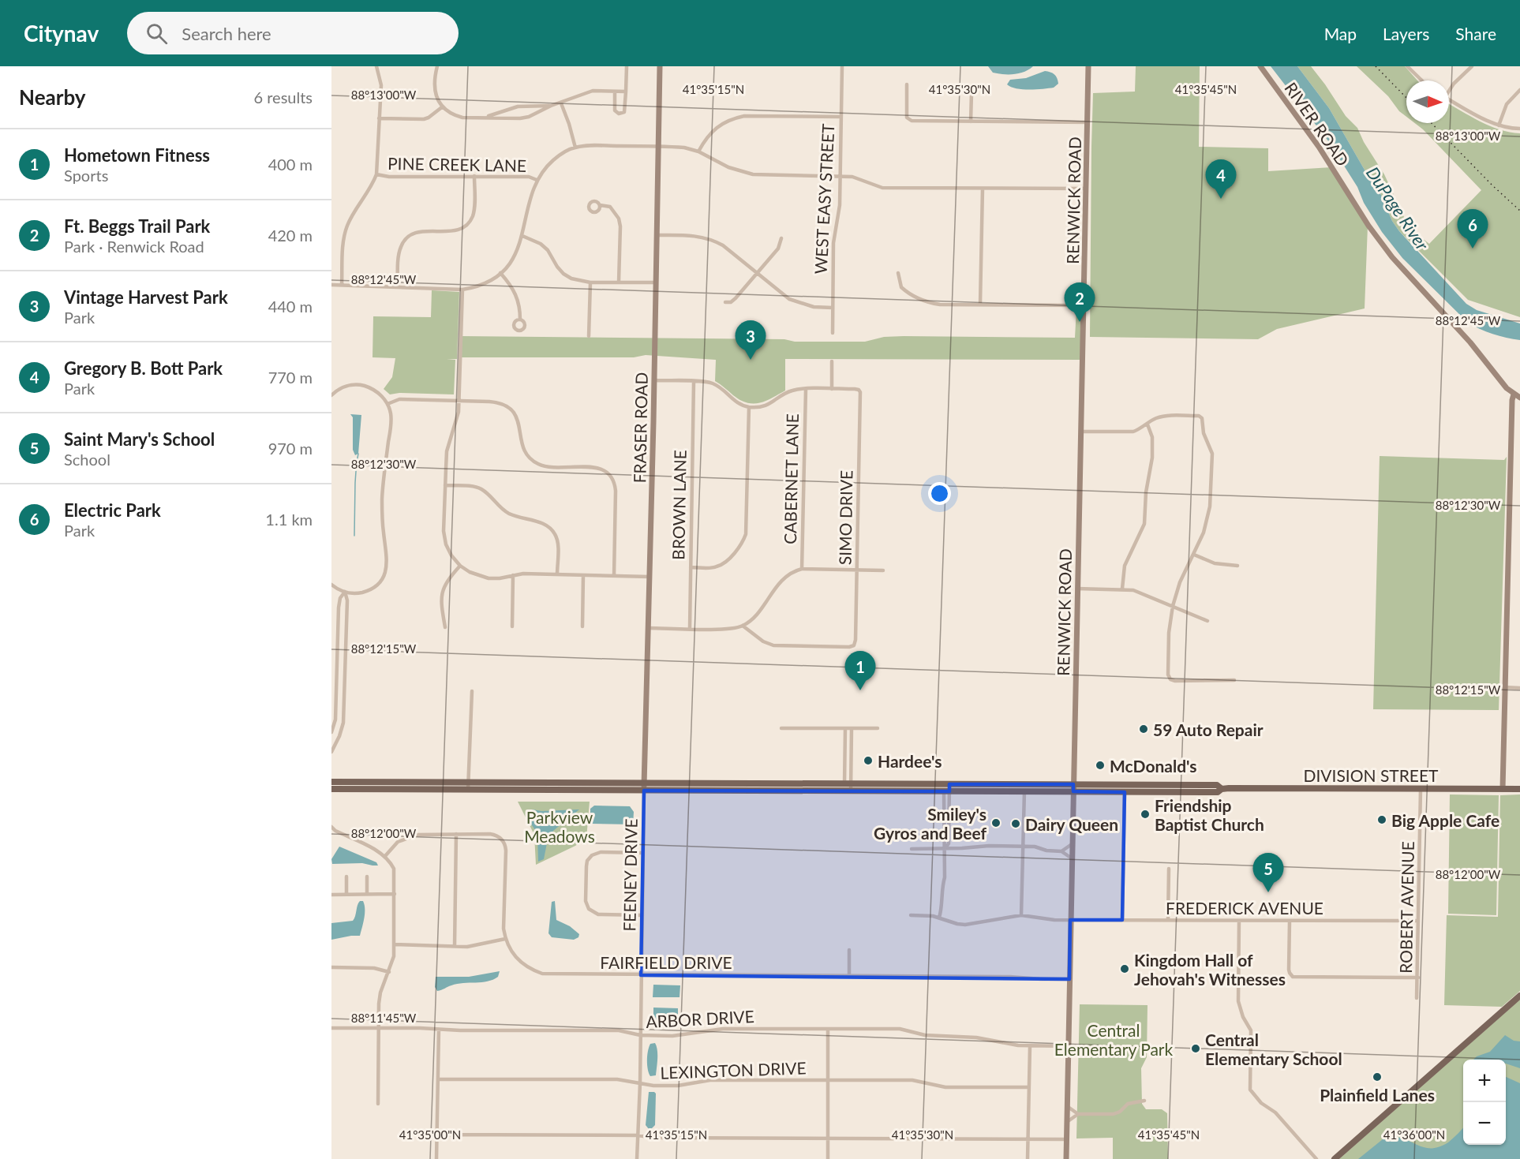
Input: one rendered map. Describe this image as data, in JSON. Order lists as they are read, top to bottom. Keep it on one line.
{"streets":{"main road":["DIVISION STREET"],"street":["RIVER ROAD","PINE CREEK LANE","WEST EASY STREET","RENWICK ROAD","FRASER ROAD","CABERNET LANE","BROWN LANE","SIMO DRIVE","FEENEY DRIVE","FREDERICK AVENUE","ROBERT AVENUE","FAIRFIELD DRIVE","ARBOR DRIVE","LEXINGTON DRIVE"]},"crossings":[["RENWICK ROAD","DIVISION STREET"],["RENWICK ROAD","FREDERICK AVENUE"],["RENWICK ROAD","FAIRFIELD DRIVE"],["RENWICK ROAD","ARBOR DRIVE"],["FRASER ROAD","FEENEY DRIVE"],["DIVISION STREET","ROBERT AVENUE"],["FEENEY DRIVE","FAIRFIELD DRIVE"],["FEENEY DRIVE","ARBOR DRIVE"],["FEENEY DRIVE","LEXINGTON DRIVE"],["FREDERICK AVENUE","ROBERT AVENUE"]],"water":["DuPage River"],"parks":["Parkview Meadows","Central Elementary Park"],"places":["59 Auto Repair","Hardee's","McDonald's","Friendship Baptist Church","Big Apple Cafe","Smiley's Gyros and Beef","Dairy Queen","Kingdom Hall of Jehovah's Witnesses","Central Elementary School","Plainfield Lanes"],"north":"right","page":{"header":"Citynav","search":"Search here","nav":["Map","Layers","Share"],"heading":["Nearby","6 results"],"list":[{"mark":"1","name":"Hometown Fitness","note":"Sports","value":"400 m"},{"mark":"2","name":"Ft. Beggs Trail Park","note":"Park · Renwick Road","value":"420 m"},{"mark":"3","name":"Vintage Harvest Park","note":"Park","value":"440 m"},{"mark":"4","name":"Gregory B. Bott Park","note":"Park","value":"770 m"},{"mark":"5","name":"Saint Mary's School","note":"School","value":"970 m"},{"mark":"6","name":"Electric Park","note":"Park","value":"1.1 km"}],"pins":["4","6","2","3","1","5"],"map_buttons":["+","−"]},"coordinates":["41°35'15\"N","41°35'30\"N","41°35'45\"N","88°13'00\"W","88°12'45\"W","88°12'30\"W","88°12'15\"W","88°12'00\"W","88°11'45\"W","41°35'00\"N","41°36'00\"N"]}
